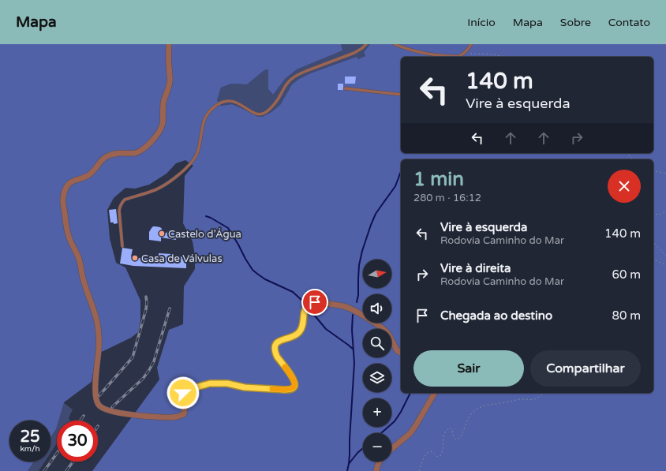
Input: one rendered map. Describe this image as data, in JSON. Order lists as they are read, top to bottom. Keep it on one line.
{"places":["Castelo d’Água","Casa de Válvulas"],"north":"right","page":{"header":"Mapa","nav":["Início","Mapa","Sobre","Contato"],"turn":["140 m","Vire à esquerda"],"heading":["1 min","280 m · 16:12"],"list":[{"name":"Vire à esquerda","note":"Rodovia Caminho do Mar","value":"140 m"},{"name":"Vire à direita","note":"Rodovia Caminho do Mar","value":"60 m"},{"name":"Chegada ao destino","value":"80 m"}],"map_buttons":["+","−"],"buttons":["Sair","Compartilhar"],"speed":"25 km/h","limit":"30"}}
